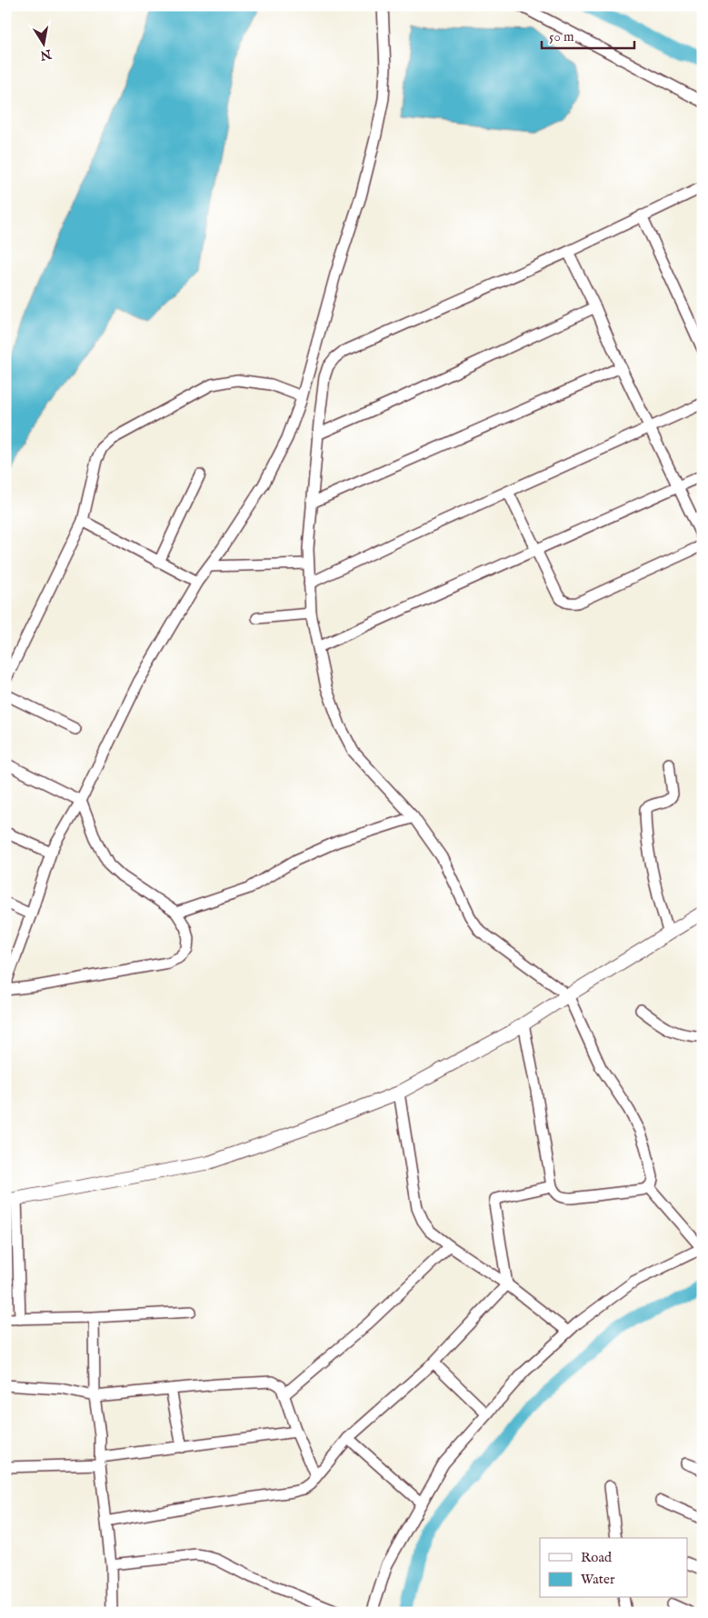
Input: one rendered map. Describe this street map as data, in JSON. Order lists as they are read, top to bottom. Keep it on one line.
{"legend":["Road","Water"],"scale_bar":"50 m","north":"bottom"}
